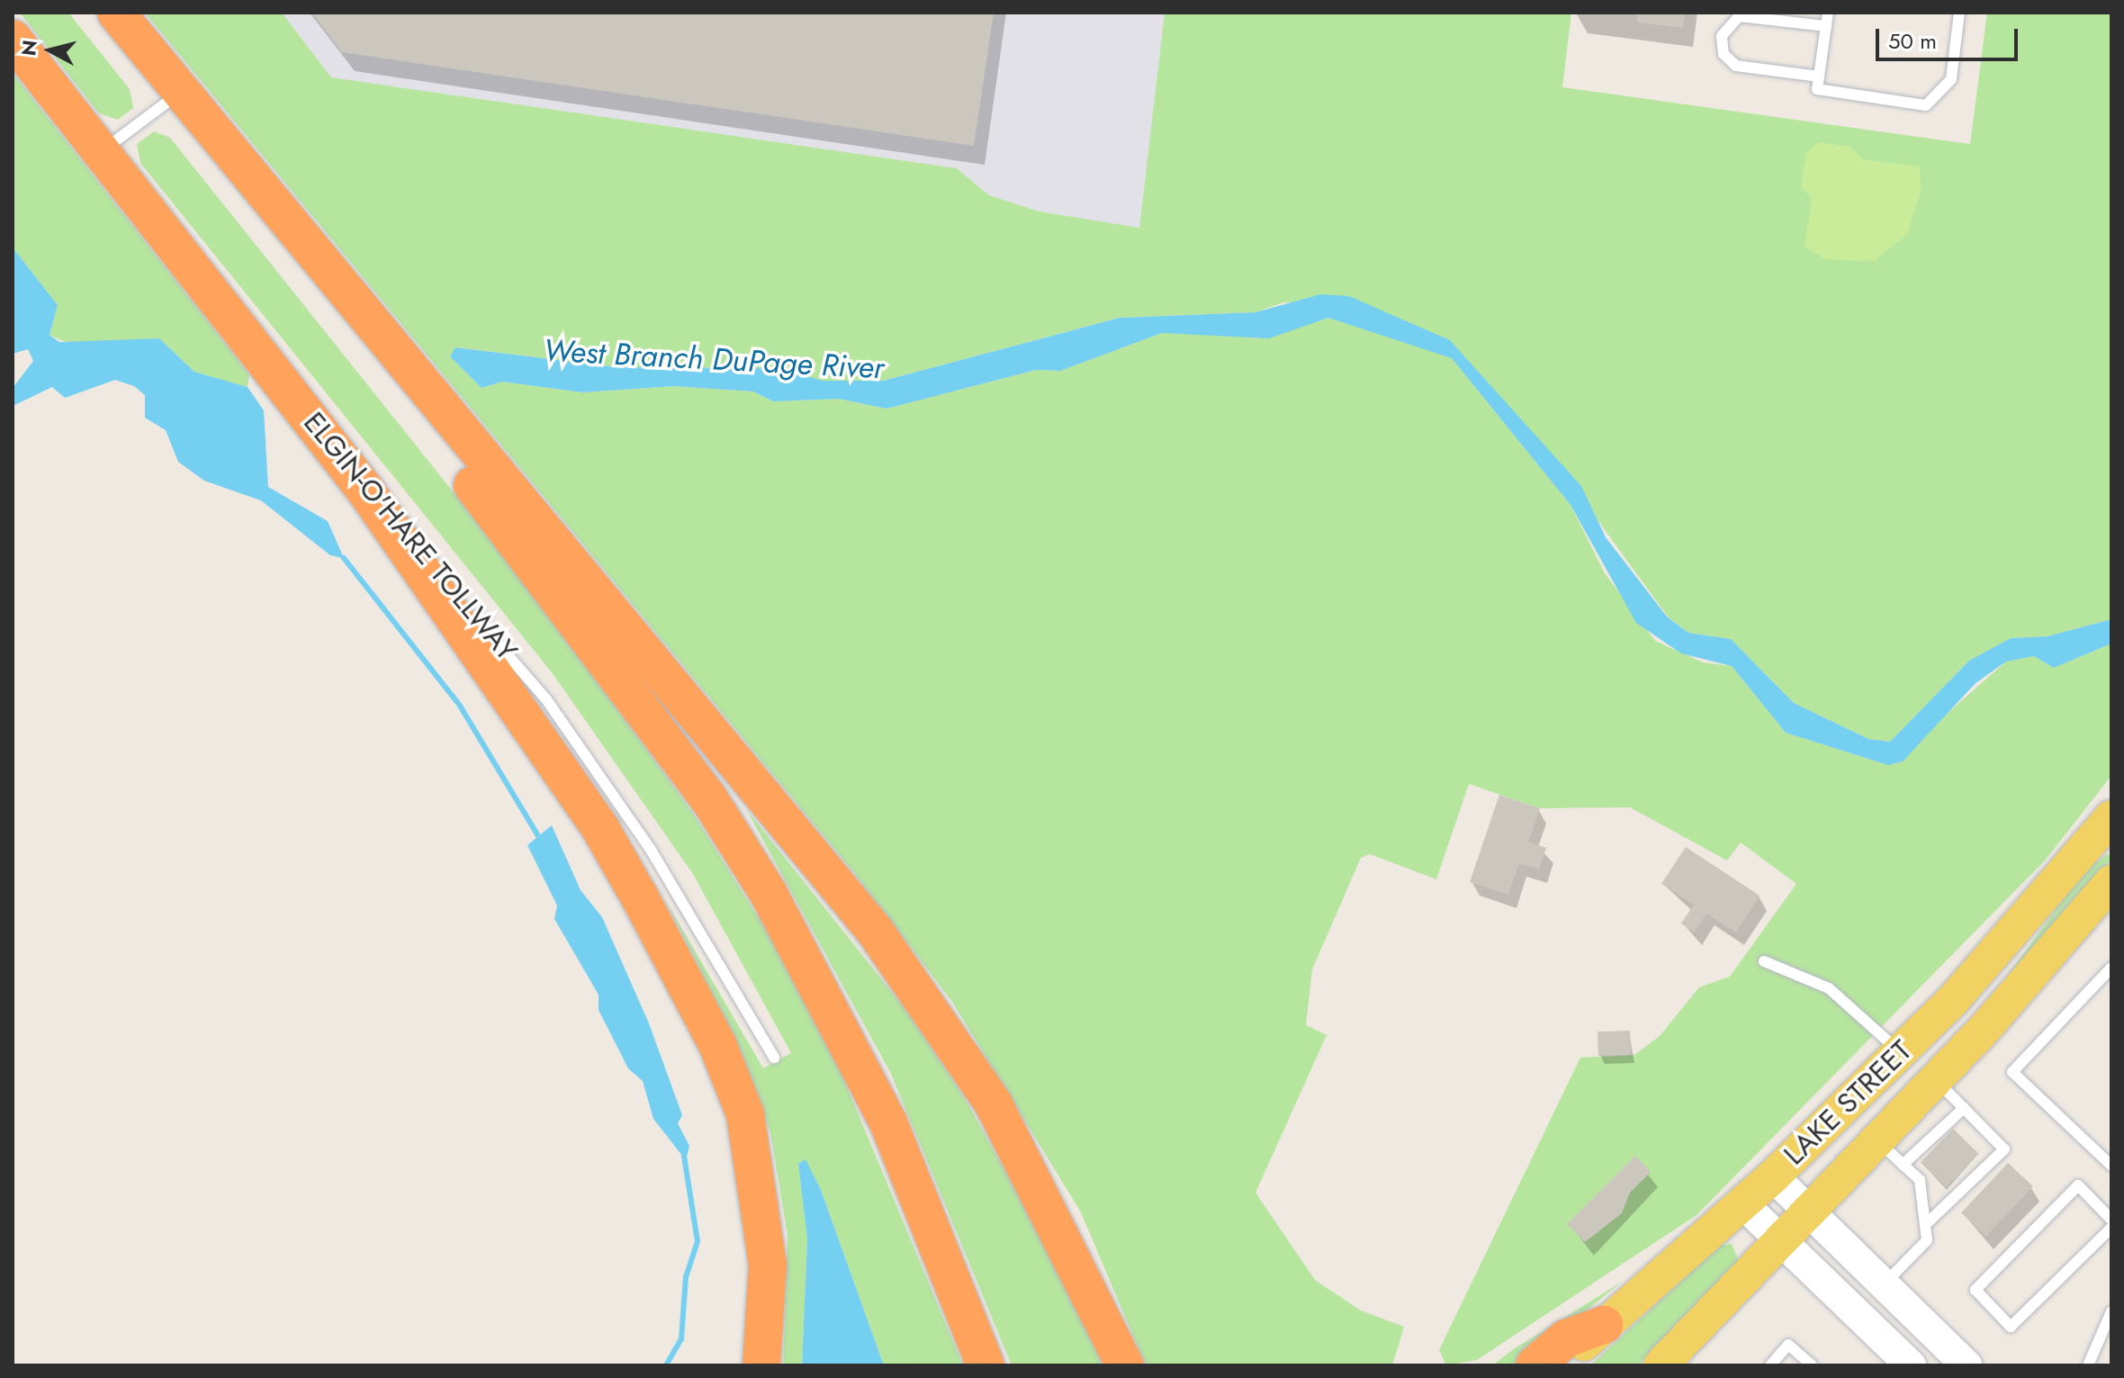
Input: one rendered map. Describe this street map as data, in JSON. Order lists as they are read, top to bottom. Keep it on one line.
{"streets":{"highway":["ELGIN-O'HARE TOLLWAY"],"main road":["LAKE STREET"]},"water":["West Branch DuPage River"],"scale_bar":"50 m","north":"left"}
